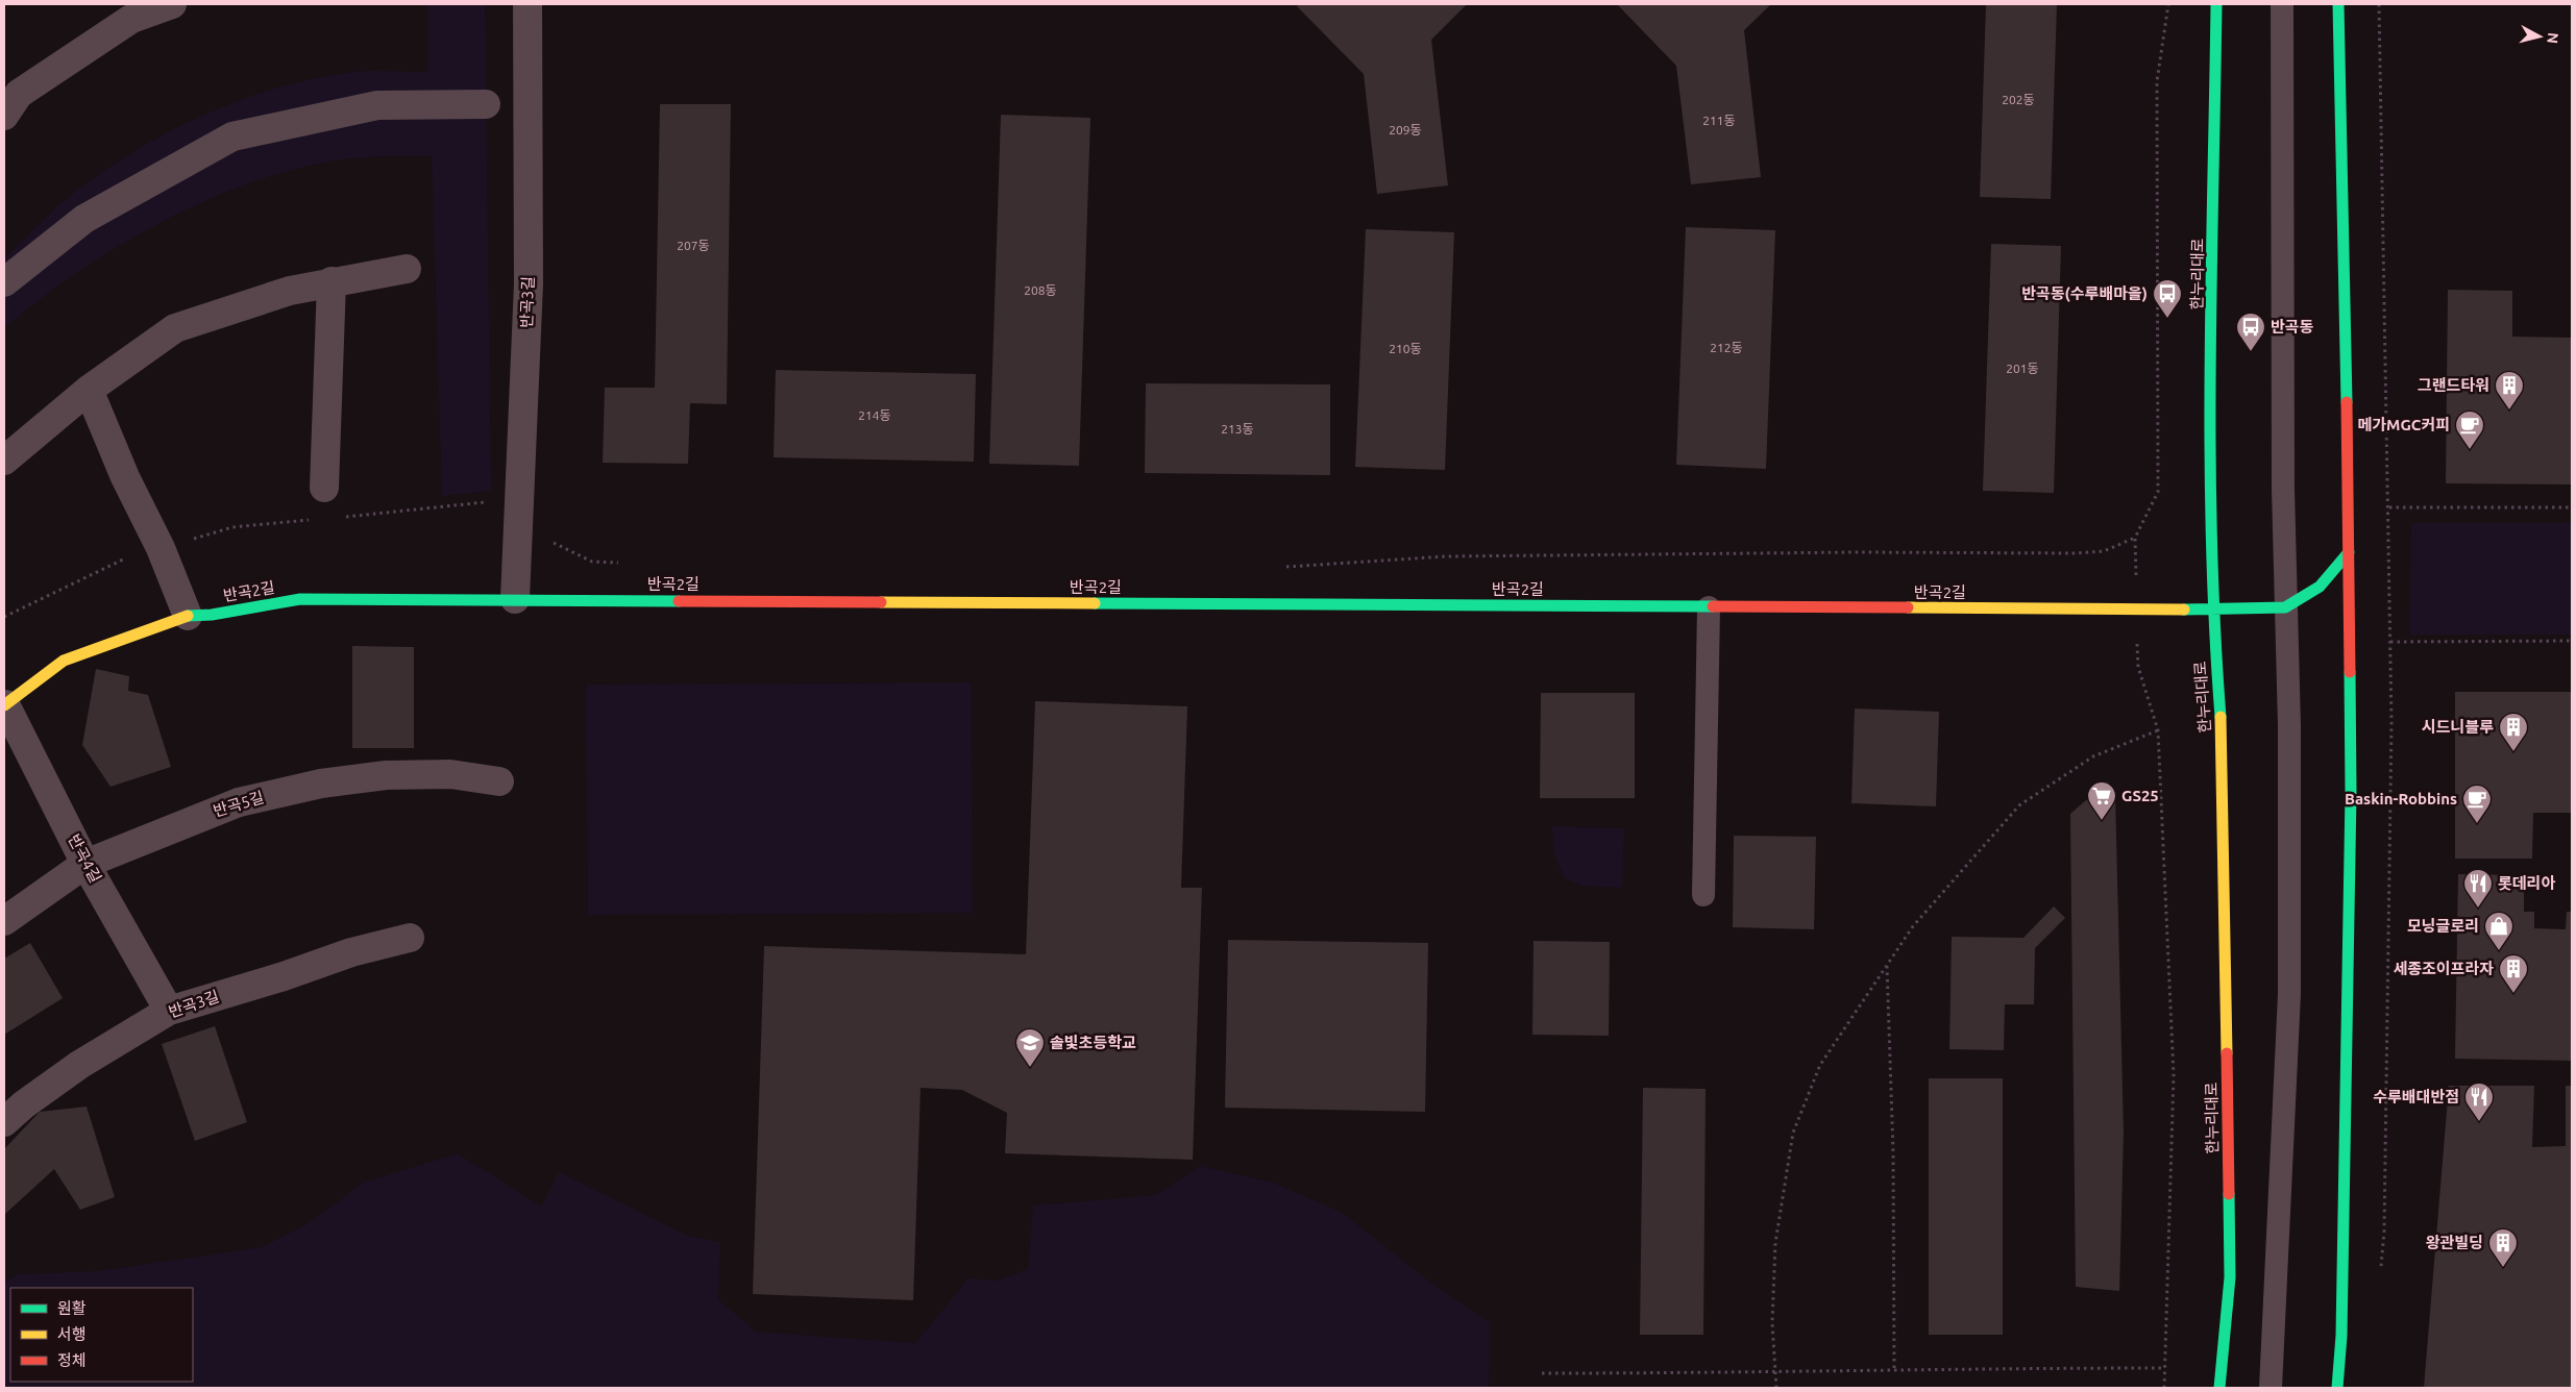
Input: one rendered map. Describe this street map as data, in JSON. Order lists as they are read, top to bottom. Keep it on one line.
{"streets":{"street":["한누리대로","반곡3길","반곡2길","반곡5길","반곡4길"]},"crossings":[["한누리대로","반곡2길"],["반곡3길","반곡2길"],["반곡3길","반곡4길"],["반곡2길","반곡4길"],["반곡5길","반곡4길"]],"places":{"bus stop":["반곡동(수루배마을)","반곡동"],"building":["그랜드타워","시드니블루","세종조이프라자","왕관빌딩"],"cafe":["메가MGC커피","Baskin-Robbins"],"supermarket":["GS25"],"restaurant":["롯데리아","수루배대반점"],"shop":["모닝글로리"],"school or university":["솔빛초등학교"]},"house_numbers":["202동","211동","209동","207동","208동","212동","210동","201동","214동","213동"],"legend":["원활","서행","정체"],"north":"right"}
